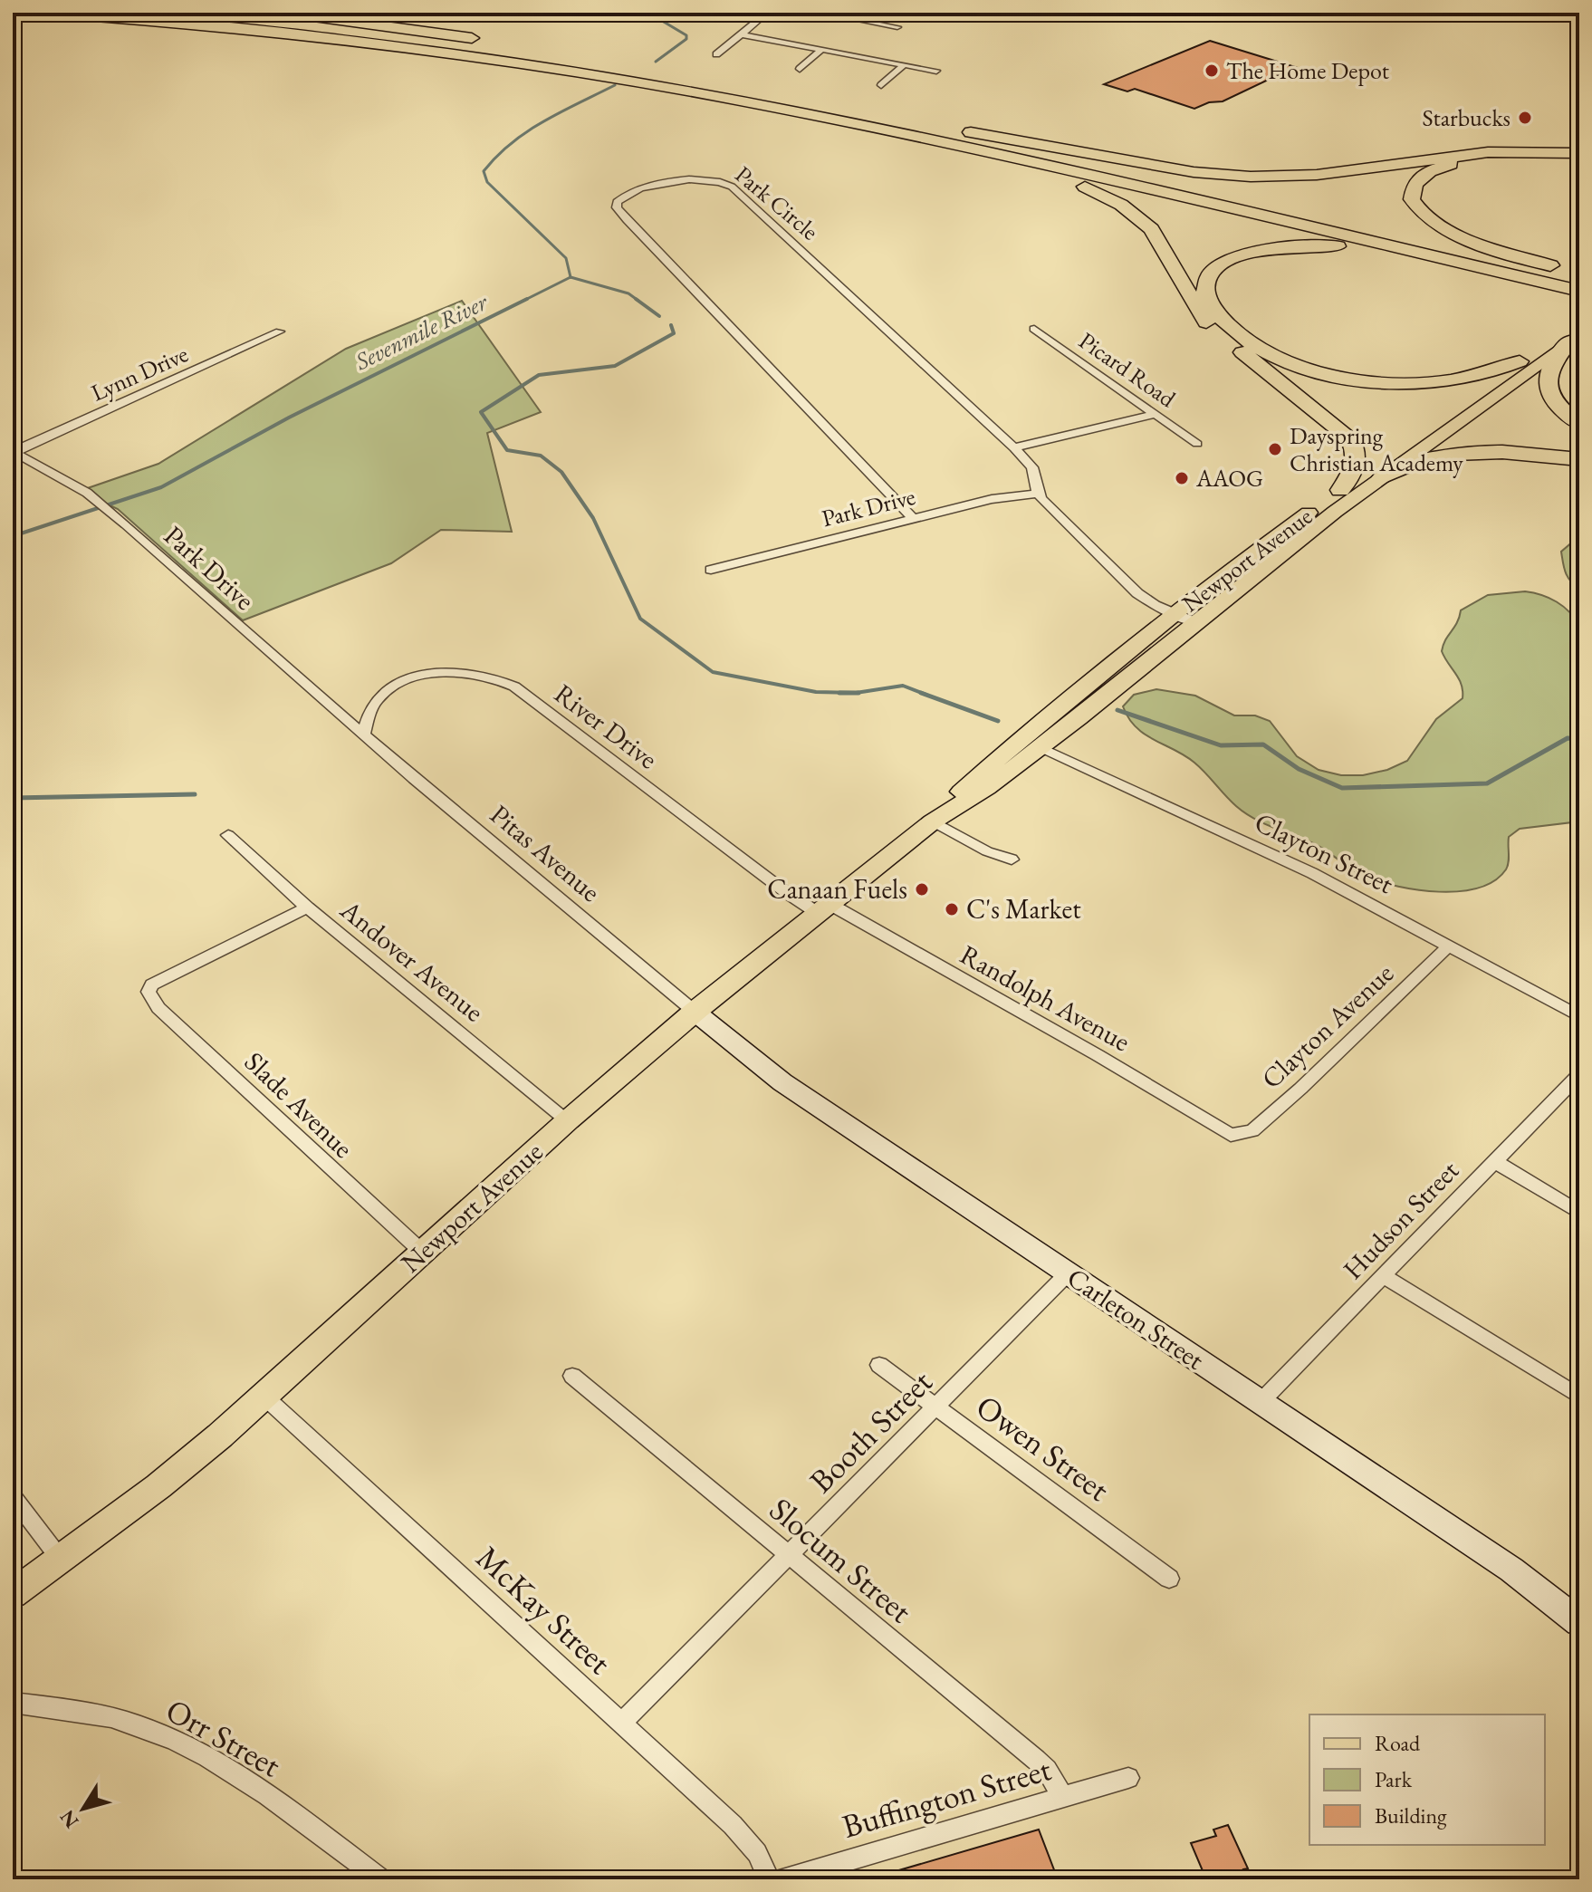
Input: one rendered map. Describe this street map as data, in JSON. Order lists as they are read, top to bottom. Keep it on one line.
{"streets":{"main road":["Newport Avenue"],"street":["Park Circle","Picard Road","Lynn Drive","Park Drive","River Drive","Pitas Avenue","Clayton Street","Andover Avenue","Randolph Avenue","Clayton Avenue","Slade Avenue","Hudson Street","Carleton Street","Booth Street","Owen Street","Slocum Street","McKay Street","Orr Street","Buffington Street"]},"crossings":[["Park Circle","Park Drive"],["Park Circle","Newport Avenue"],["Lynn Drive","Park Drive"],["Park Drive","River Drive"],["Park Drive","Pitas Avenue"],["Newport Avenue","River Drive"],["Newport Avenue","Pitas Avenue"],["Newport Avenue","Clayton Street"],["Newport Avenue","Andover Avenue"],["Newport Avenue","Randolph Avenue"],["Newport Avenue","Slade Avenue"],["Newport Avenue","Carleton Street"],["Newport Avenue","McKay Street"],["River Drive","Pitas Avenue"],["River Drive","Randolph Avenue"],["Pitas Avenue","Carleton Street"],["Clayton Street","Clayton Avenue"],["Andover Avenue","Slade Avenue"],["Randolph Avenue","Clayton Avenue"],["Hudson Street","Carleton Street"],["Carleton Street","Booth Street"],["Booth Street","Owen Street"],["Booth Street","Slocum Street"],["Booth Street","McKay Street"],["Slocum Street","Buffington Street"]],"water":["Sevenmile River"],"places":["The Home Depot","Starbucks","Dayspring Christian Academy","AAOG","Canaan Fuels","C's Market"],"legend":["Road","Park","Building"],"north":"bottom left"}
